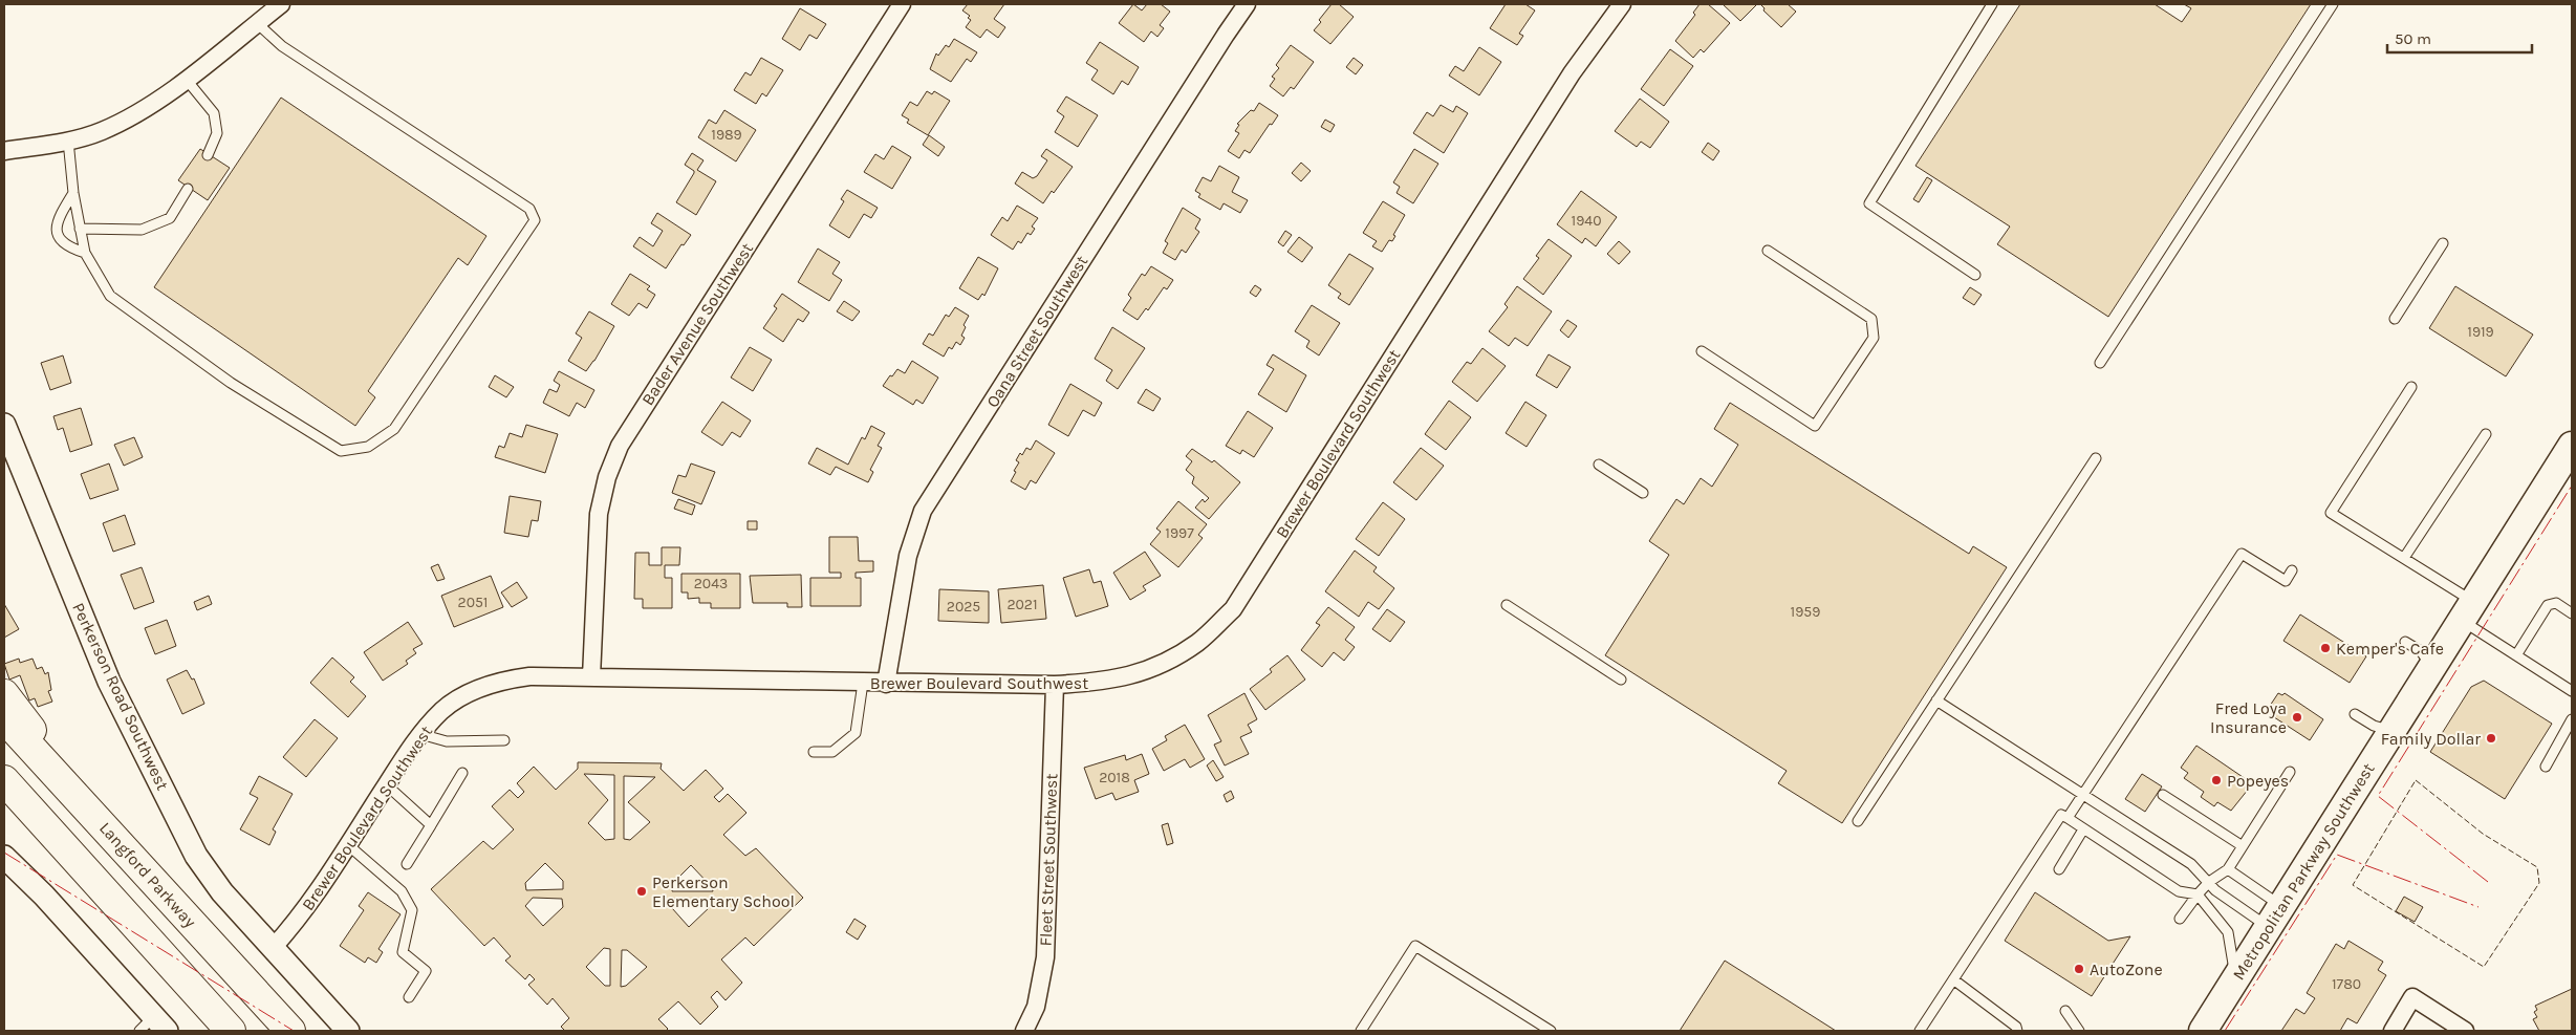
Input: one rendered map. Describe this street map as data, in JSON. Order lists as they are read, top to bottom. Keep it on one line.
{"streets":{"highway":["Langford Parkway"],"main road":["Metropolitan Parkway Southwest"],"street":["Bader Avenue Southwest","Oana Street Southwest","Brewer Boulevard Southwest","Perkerson Road Southwest","Fleet Street Southwest"]},"crossings":[["Bader Avenue Southwest","Brewer Boulevard Southwest"],["Oana Street Southwest","Brewer Boulevard Southwest"],["Brewer Boulevard Southwest","Perkerson Road Southwest"],["Brewer Boulevard Southwest","Fleet Street Southwest"]],"places":["Kemper's Cafe","Fred Loya Insurance","Family Dollar","Popeyes","Perkerson Elementary School","AutoZone"],"house_numbers":["1989","1940","1919","1997","2043","2051","2021","2025","1959","2018","1780"],"scale_bar":"50 m"}
